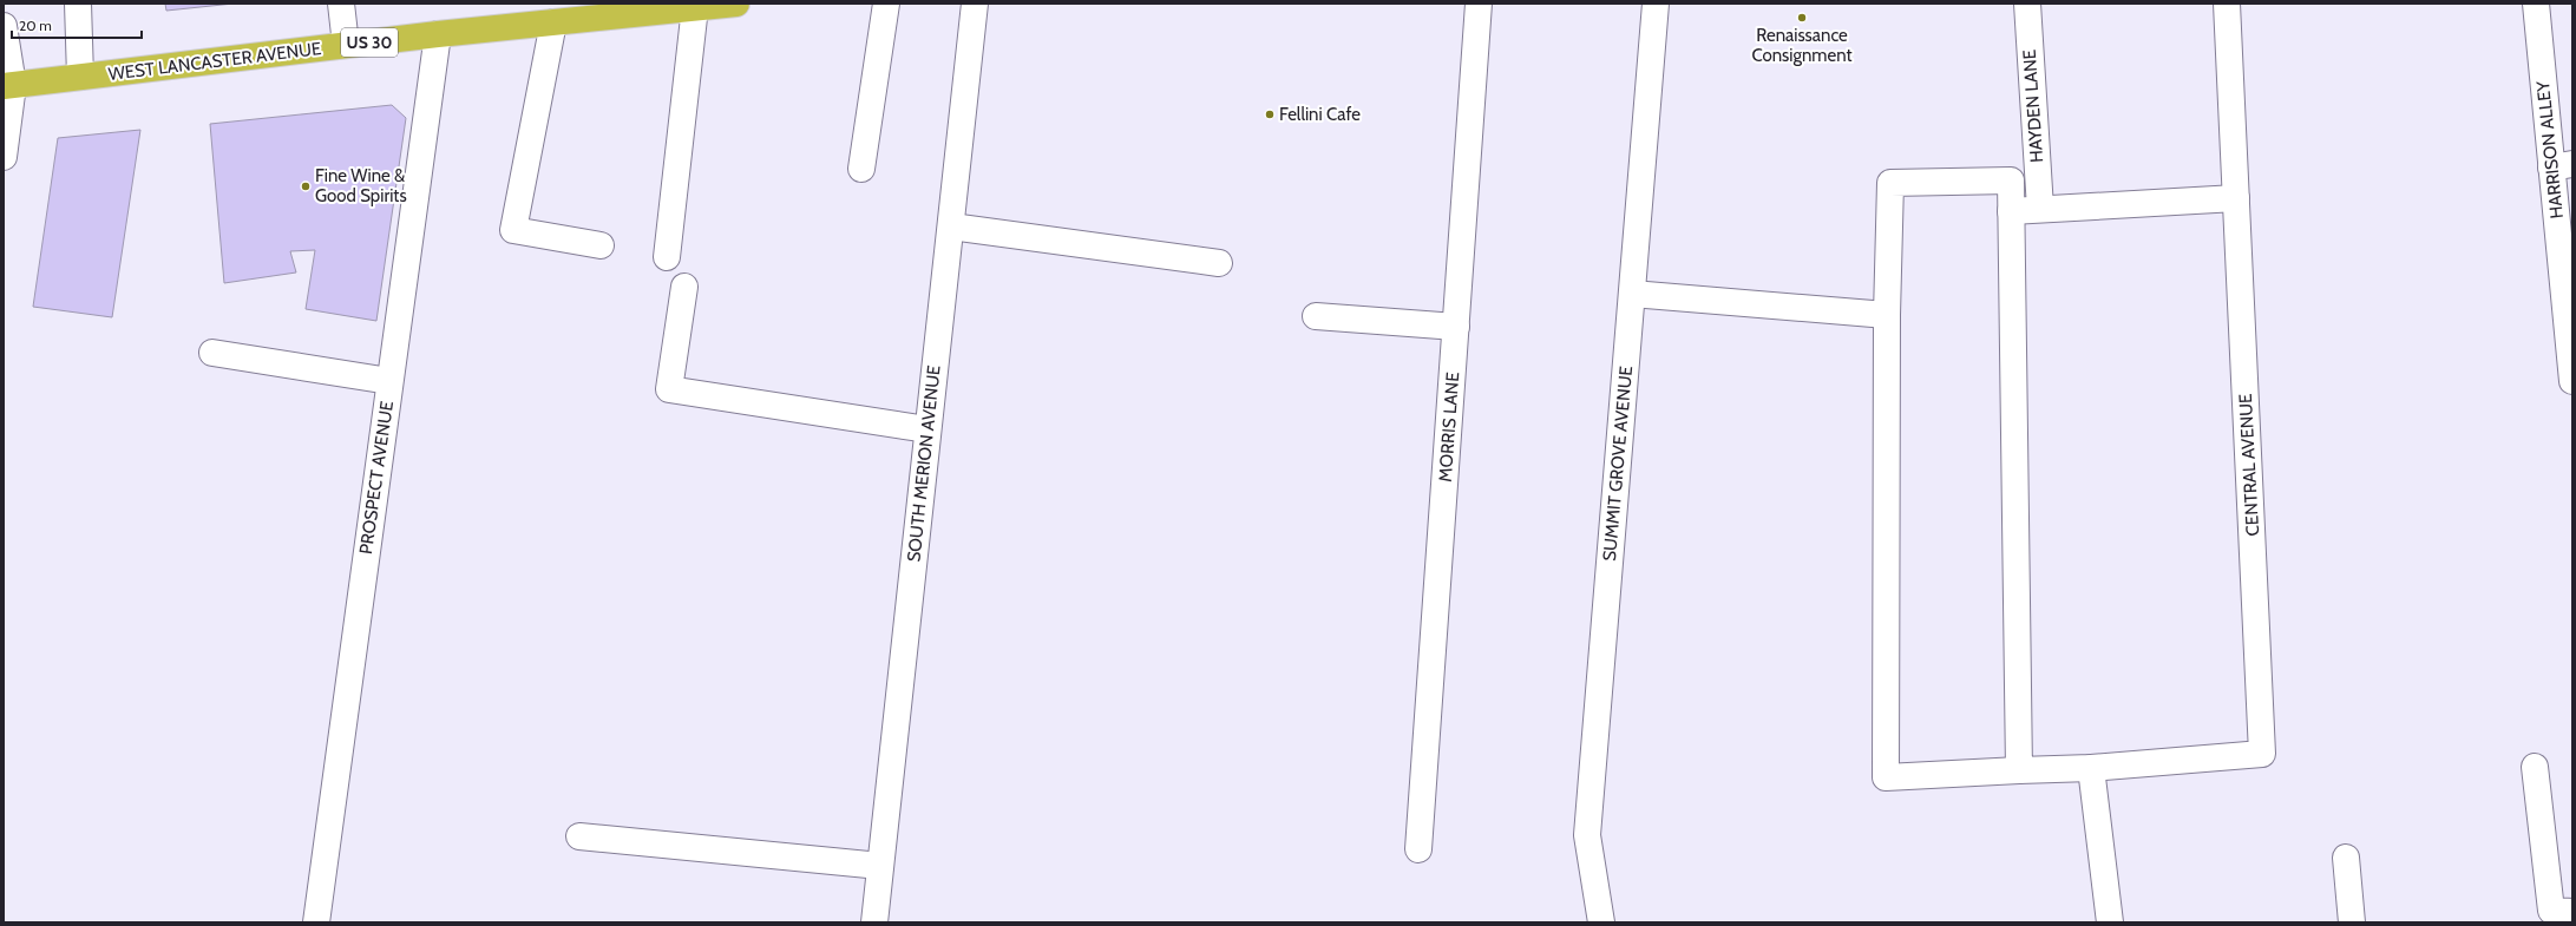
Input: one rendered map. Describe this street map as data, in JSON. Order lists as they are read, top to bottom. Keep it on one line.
{"streets":{"highway":["US 30","WEST LANCASTER AVENUE"],"street":["HAYDEN LANE","HARRISON ALLEY","MORRIS LANE","SOUTH MERION AVENUE","SUMMIT GROVE AVENUE","CENTRAL AVENUE","PROSPECT AVENUE"]},"crossings":[["WEST LANCASTER AVENUE","PROSPECT AVENUE"]],"places":["Renaissance Consignment","Fellini Cafe","Fine Wine & Good Spirits"],"scale_bar":"20 m"}
